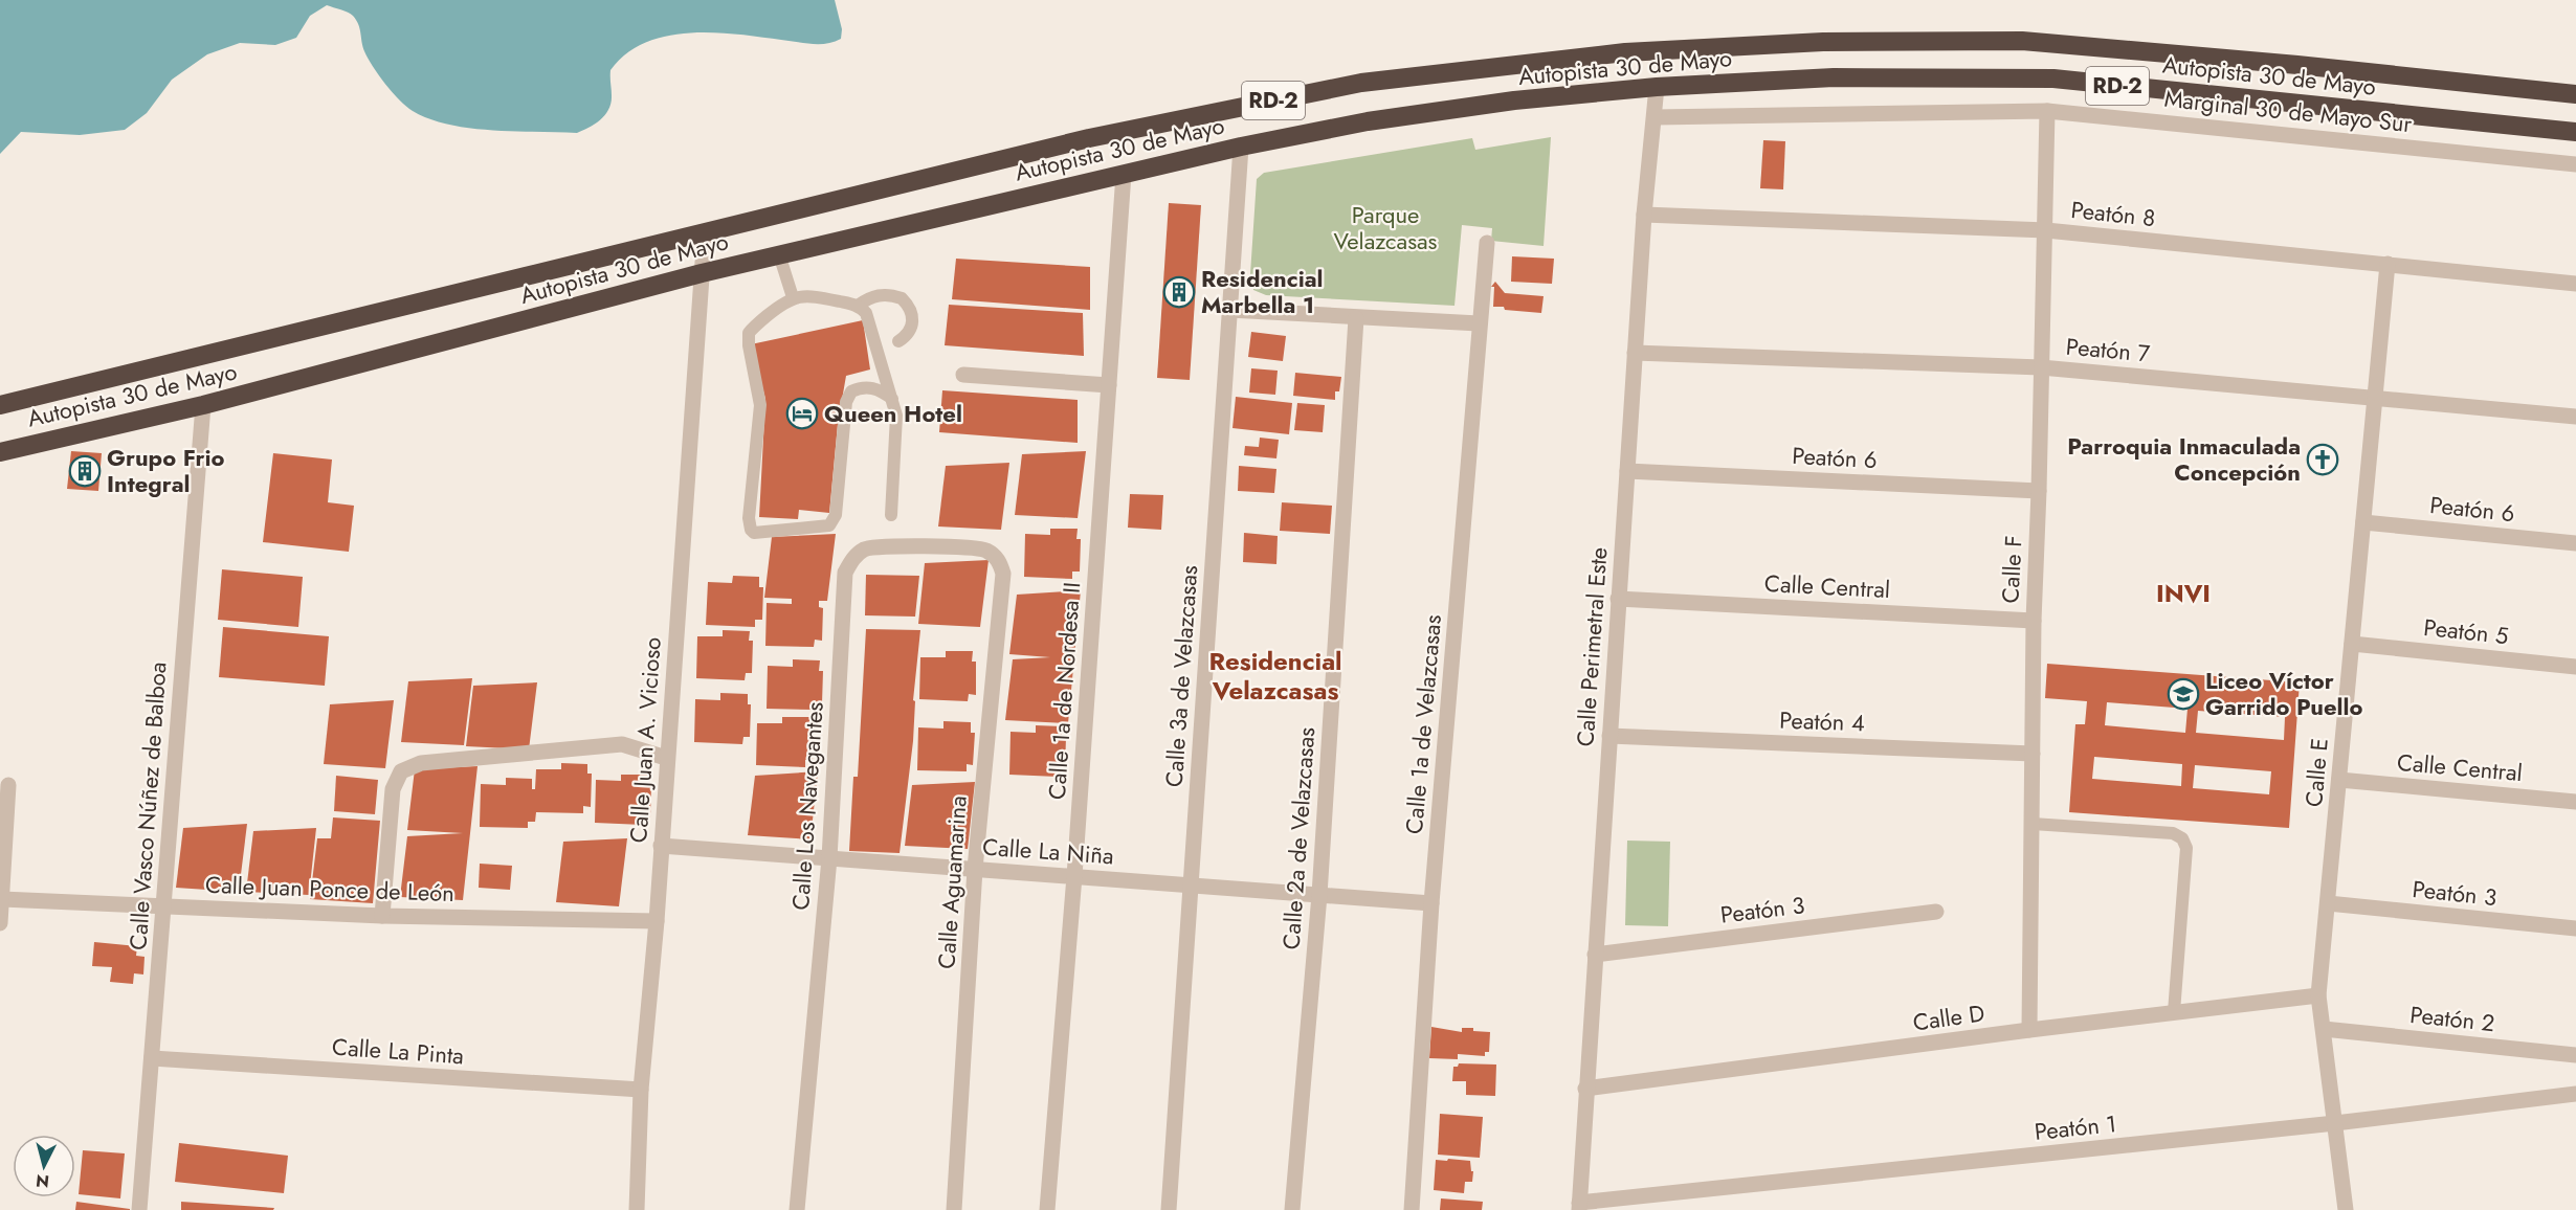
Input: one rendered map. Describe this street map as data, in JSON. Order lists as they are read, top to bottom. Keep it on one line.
{"streets":{"highway":["Autopista 30 de Mayo","RD-2"],"street":["Marginal 30 de Mayo Sur","Peatón 8","Peatón 7","Peatón 6","Calle F","Calle Central","Peatón 5","Calle Perimetral Este","Calle 3a de Velazcasas","Calle 1a de Nordesa II","Peatón 4","Calle 1a de Velazcasas","Calle Juan A. Vicioso","Calle E","Calle Vasco Núñez de Balboa","Calle Los Navegantes","Calle 2a de Velazcasas","Calle La Niña","Calle Aguamarina","Calle Juan Ponce de León","Peatón 3","Calle D","Peatón 2","Calle La Pinta","Peatón 1"]},"crossings":[["Autopista 30 de Mayo","Calle Perimetral Este"],["Autopista 30 de Mayo","Calle 3a de Velazcasas"],["Autopista 30 de Mayo","Calle 1a de Nordesa II"],["Autopista 30 de Mayo","Calle Juan A. Vicioso"],["Autopista 30 de Mayo","Calle Vasco Núñez de Balboa"],["Marginal 30 de Mayo Sur","Calle F"],["Marginal 30 de Mayo Sur","Calle Perimetral Este"],["Peatón 8","Calle F"],["Peatón 8","Calle Perimetral Este"],["Peatón 8","Calle E"],["Peatón 7","Calle F"],["Peatón 7","Calle Perimetral Este"],["Peatón 7","Calle E"],["Peatón 6","Calle F"],["Peatón 6","Calle Perimetral Este"],["Peatón 6","Calle E"],["Calle F","Calle Central"],["Calle F","Peatón 4"],["Calle F","Calle D"],["Calle Central","Calle Perimetral Este"],["Calle Central","Calle E"],["Peatón 5","Calle E"],["Calle Perimetral Este","Peatón 4"],["Calle Perimetral Este","Peatón 3"],["Calle Perimetral Este","Calle D"],["Calle Perimetral Este","Peatón 1"],["Calle 3a de Velazcasas","Calle La Niña"],["Calle 1a de Nordesa II","Calle La Niña"],["Calle 1a de Velazcasas","Calle La Niña"],["Calle Juan A. Vicioso","Calle La Niña"],["Calle Juan A. Vicioso","Calle Juan Ponce de León"],["Calle Juan A. Vicioso","Calle La Pinta"],["Calle E","Peatón 3"],["Calle E","Calle D"],["Calle E","Peatón 2"],["Calle E","Peatón 1"],["Calle Vasco Núñez de Balboa","Calle Juan Ponce de León"],["Calle Vasco Núñez de Balboa","Calle La Pinta"],["Calle Los Navegantes","Calle La Niña"],["Calle Los Navegantes","Calle Aguamarina"],["Calle 2a de Velazcasas","Calle La Niña"],["Calle La Niña","Calle Aguamarina"]],"districts":["INVI","Residencial Velazcasas"],"parks":["Parque Velazcasas"],"places":{"building":["Residencial Marbella 1","Grupo Frio Integral"],"hotel":["Queen Hotel"],"church":["Parroquia Inmaculada Concepción"],"school or university":["Liceo Víctor Garrido Puello"]},"north":"bottom"}
